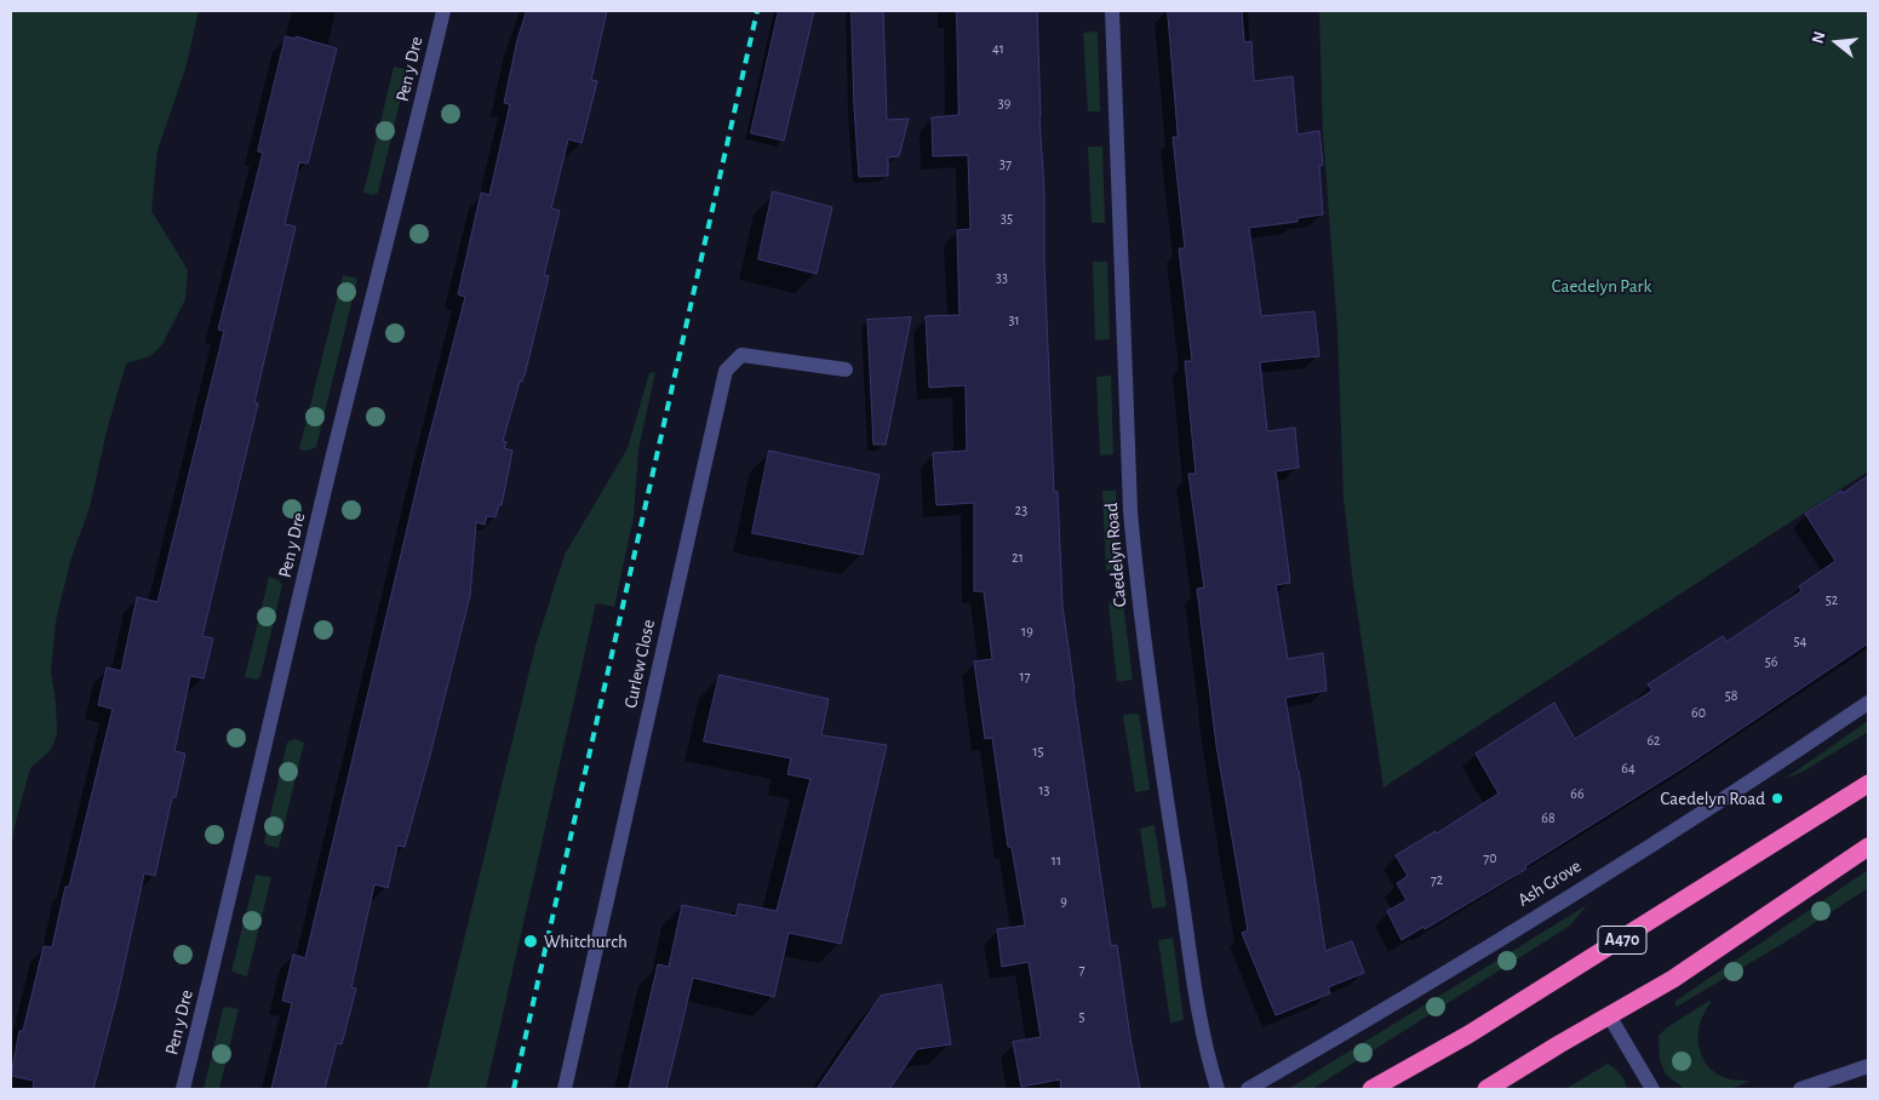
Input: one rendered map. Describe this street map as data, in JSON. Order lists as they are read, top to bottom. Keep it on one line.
{"streets":{"highway":["A470"],"street":["Pen y Dre","Caedelyn Road","Curlew Close","Ash Grove"]},"parks":["Caedelyn Park"],"places":["Caedelyn Road","Whitchurch"],"house_numbers":["41","39","37","35","33","31","23","21","52","19","54","56","17","58","60","62","15","64","13","66","68","70","11","72","9","7","5"],"north":"left"}
